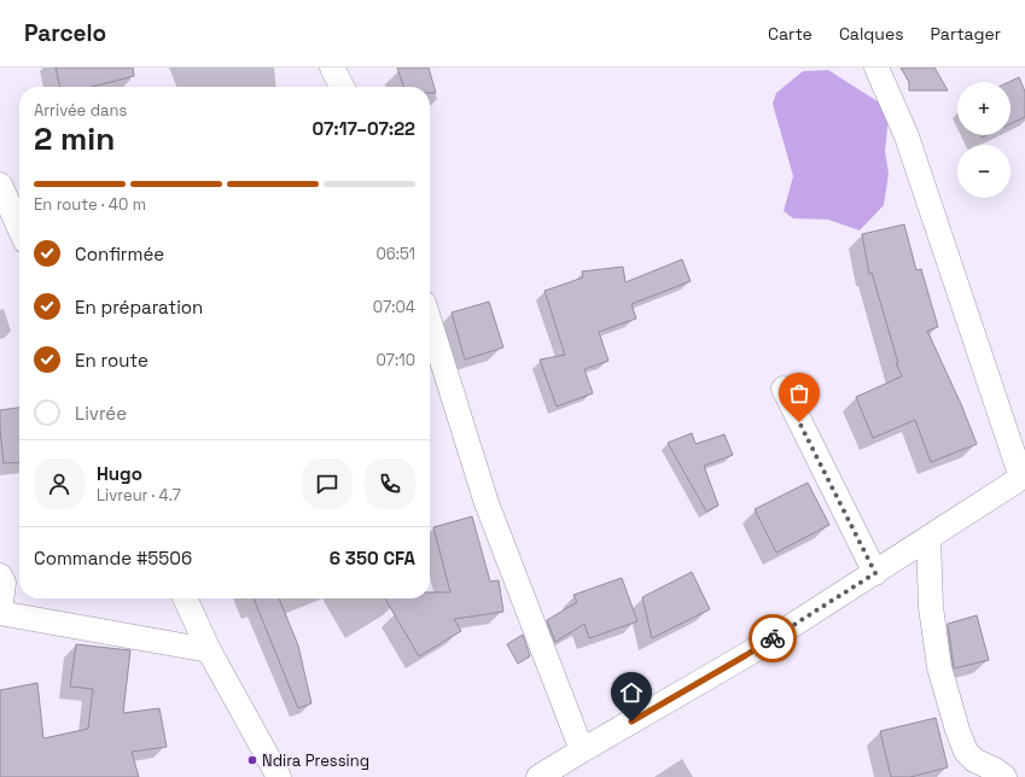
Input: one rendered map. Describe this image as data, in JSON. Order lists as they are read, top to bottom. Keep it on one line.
{"places":["Ndira Pressing"],"page":{"header":"Parcelo","nav":["Carte","Calques","Partager"],"map_buttons":["+","−"],"heading":["2 min","Arrivée dans","07:17–07:22"],"panel":["Hugo","Livreur · 4.7","Commande #5506","6 350 CFA"],"bar":"En route · 40 m","list":[["Confirmée","06:51"],["En préparation","07:04"],["En route","07:10"],"Livrée"]}}
